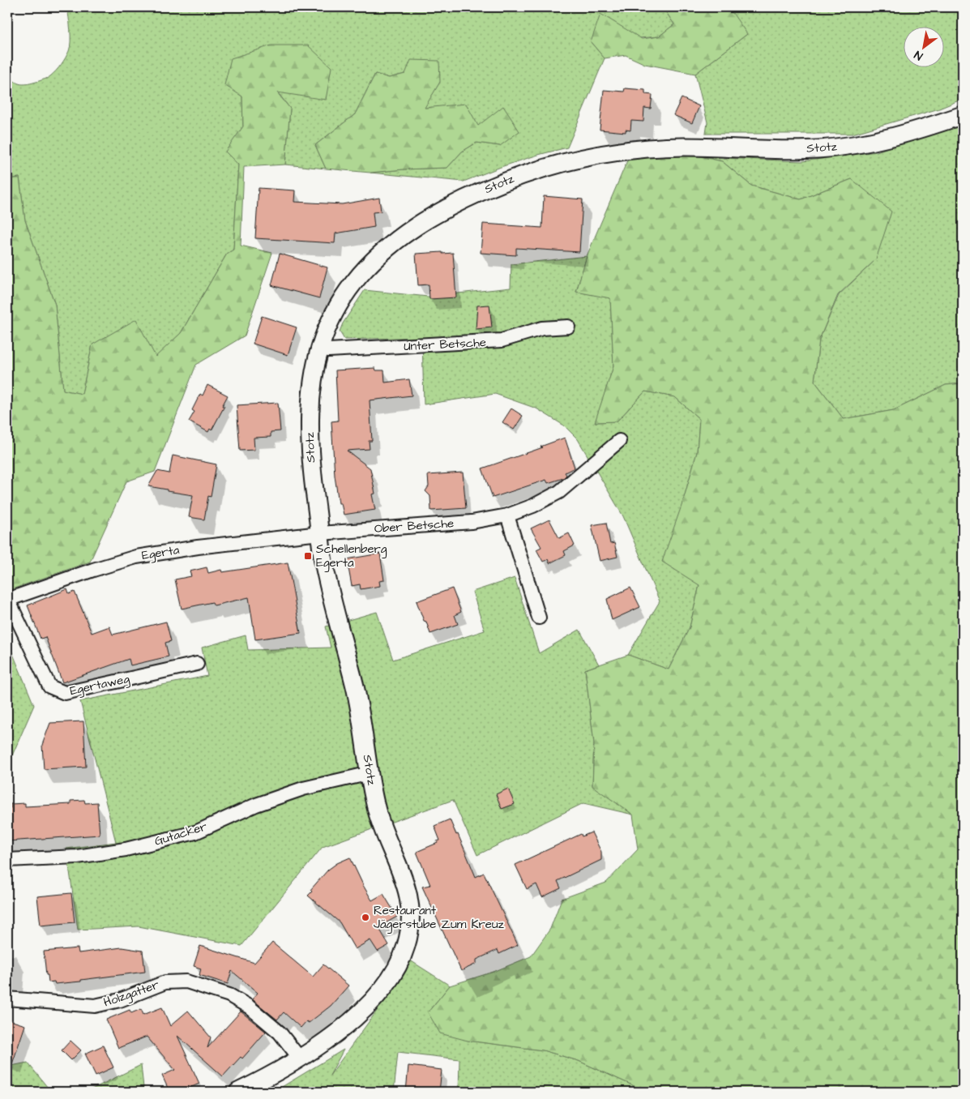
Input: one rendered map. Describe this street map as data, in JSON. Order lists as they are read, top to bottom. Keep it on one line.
{"streets":{"street":["Stotz","Unter Betsche","Ober Betsche","Egerta","Egertaweg","Gutacker","Holzgatter"]},"crossings":[["Stotz","Unter Betsche"],["Stotz","Ober Betsche"],["Stotz","Egerta"],["Stotz","Gutacker"],["Stotz","Holzgatter"],["Ober Betsche","Egerta"],["Egerta","Egertaweg"]],"places":{"transit":["Schellenberg Egerta"],"other":["Restaurant Jägerstube Zum Kreuz"]},"north":"bottom left"}
